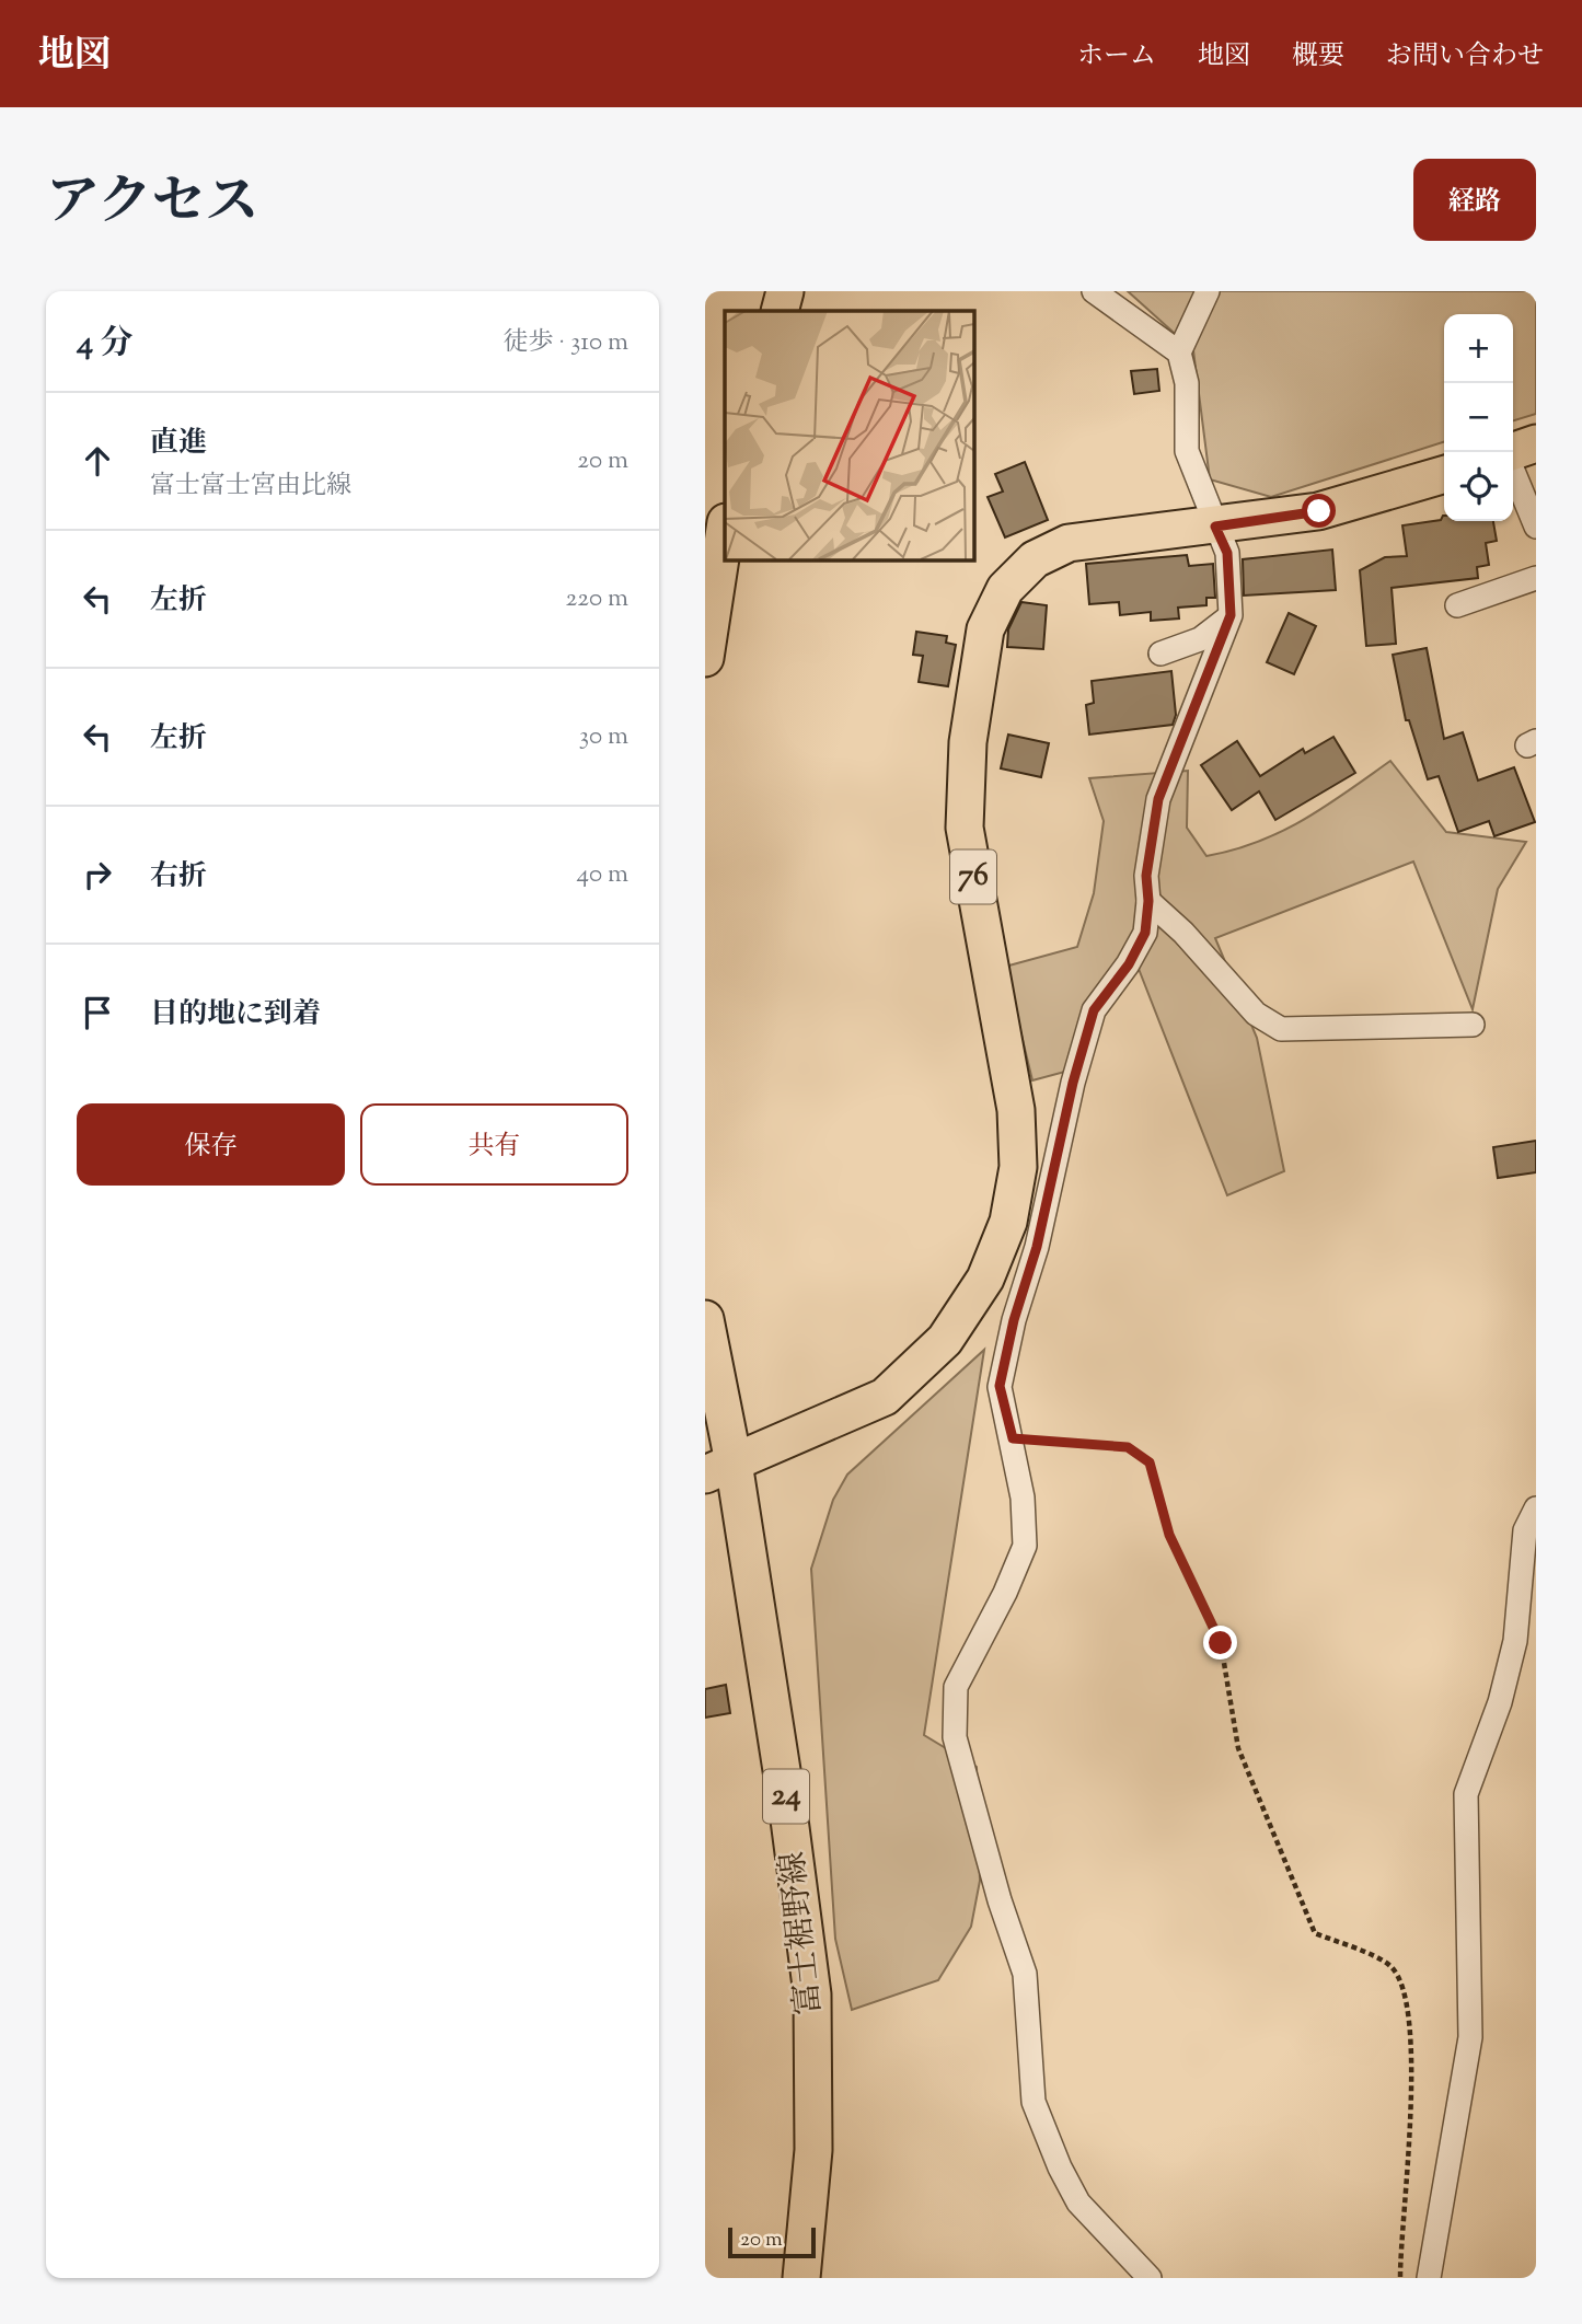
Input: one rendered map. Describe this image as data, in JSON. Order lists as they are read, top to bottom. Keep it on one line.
{"streets":{"main road":["76","24","富士裾野線"]},"crossings":[["76","富士裾野線"]],"scale_bar":"20 m","page":{"header":"地図","nav":["ホーム","地図","概要","お問い合わせ"],"title":"アクセス","buttons":["経路",["保存","共有"]],"heading":["4 分","徒歩 · 310 m"],"map_buttons":["+","−"],"list":[["直進","富士富士宮由比線","20 m"],["左折","220 m"],["左折","30 m"],["右折","40 m"],"目的地に到着"],"scale":"20 m"}}
